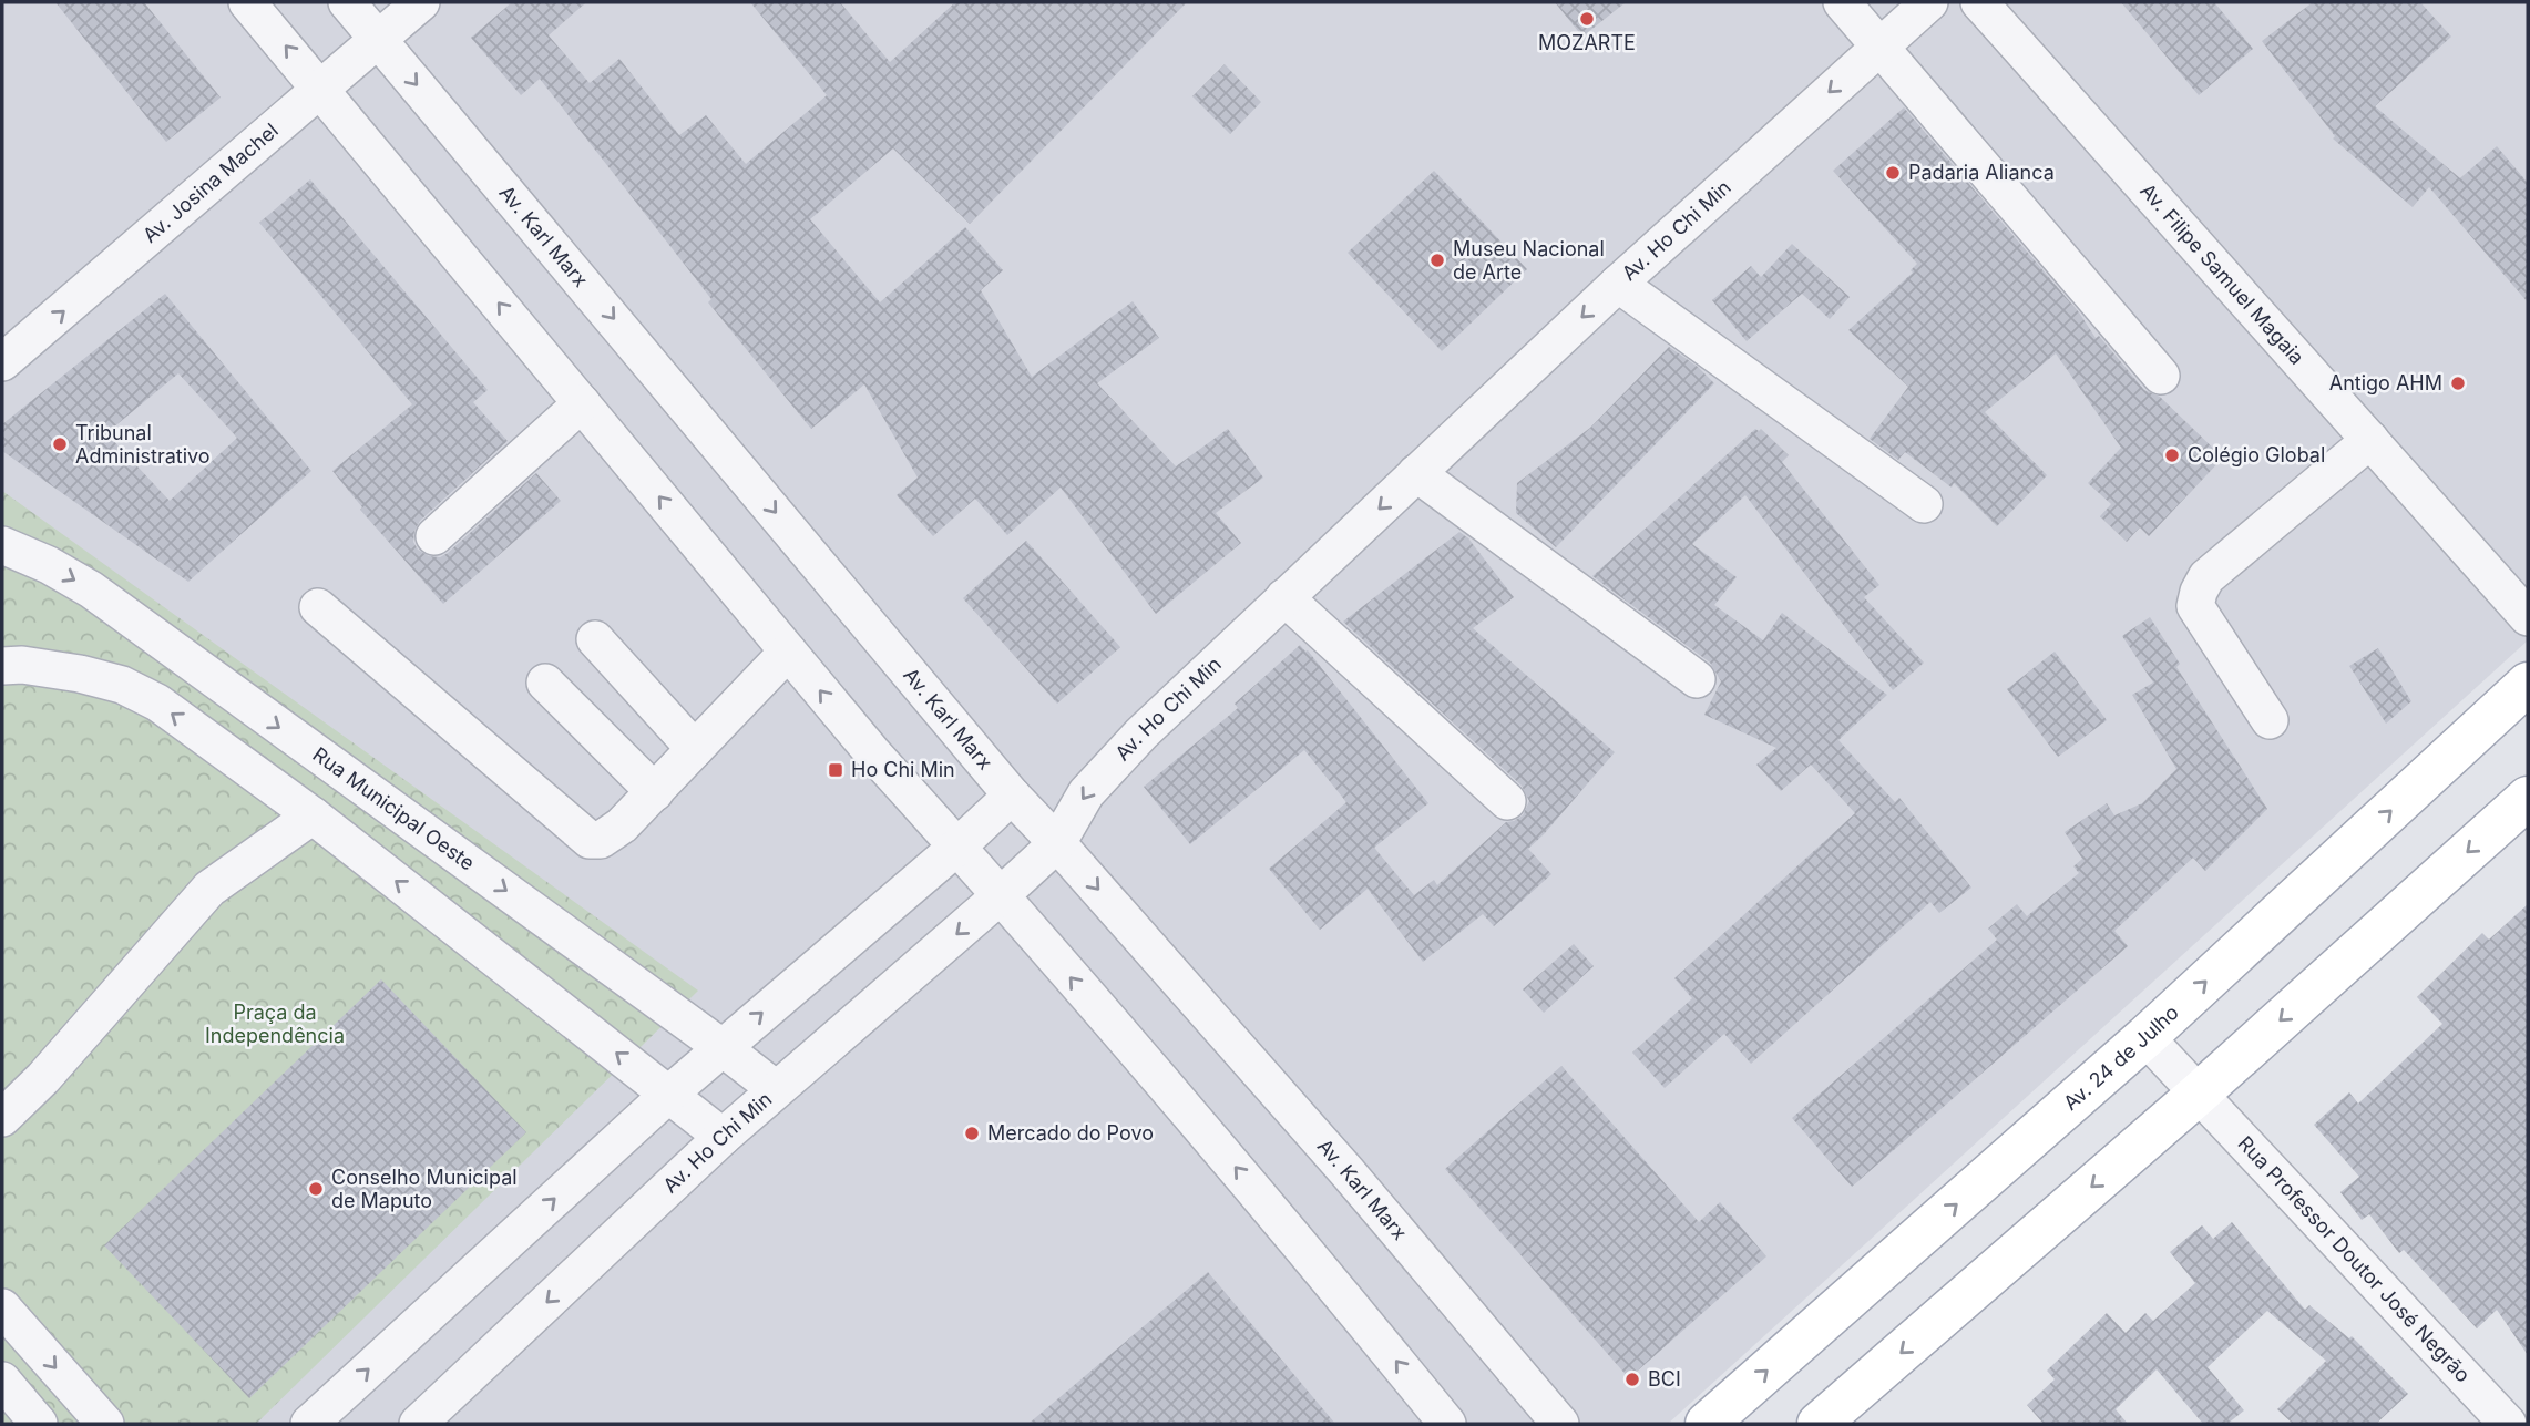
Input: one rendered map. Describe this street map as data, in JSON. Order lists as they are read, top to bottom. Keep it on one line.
{"streets":{"main road":["Av. 24 de Julho"],"street":["Av. Josina Machel","Av. Ho Chi Min","Av. Karl Marx","Av. Filipe Samuel Magaia","Rua Municipal Oeste","Rua Professor Doutor José Negrão"]},"crossings":[["Av. Josina Machel","Av. Karl Marx"],["Av. Ho Chi Min","Av. Karl Marx"],["Av. Ho Chi Min","Rua Municipal Oeste"],["Av. 24 de Julho","Rua Professor Doutor José Negrão"]],"one_way":["Av. Josina Machel"],"parks":["Praça da Independência"],"places":{"other":["MOZARTE","Padaria Alianca","Museu Nacional de Arte","Antigo AHM","Tribunal Administrativo","Colégio Global","Mercado do Povo","Conselho Municipal de Maputo","BCI"],"transit":["Ho Chi Min"]}}
